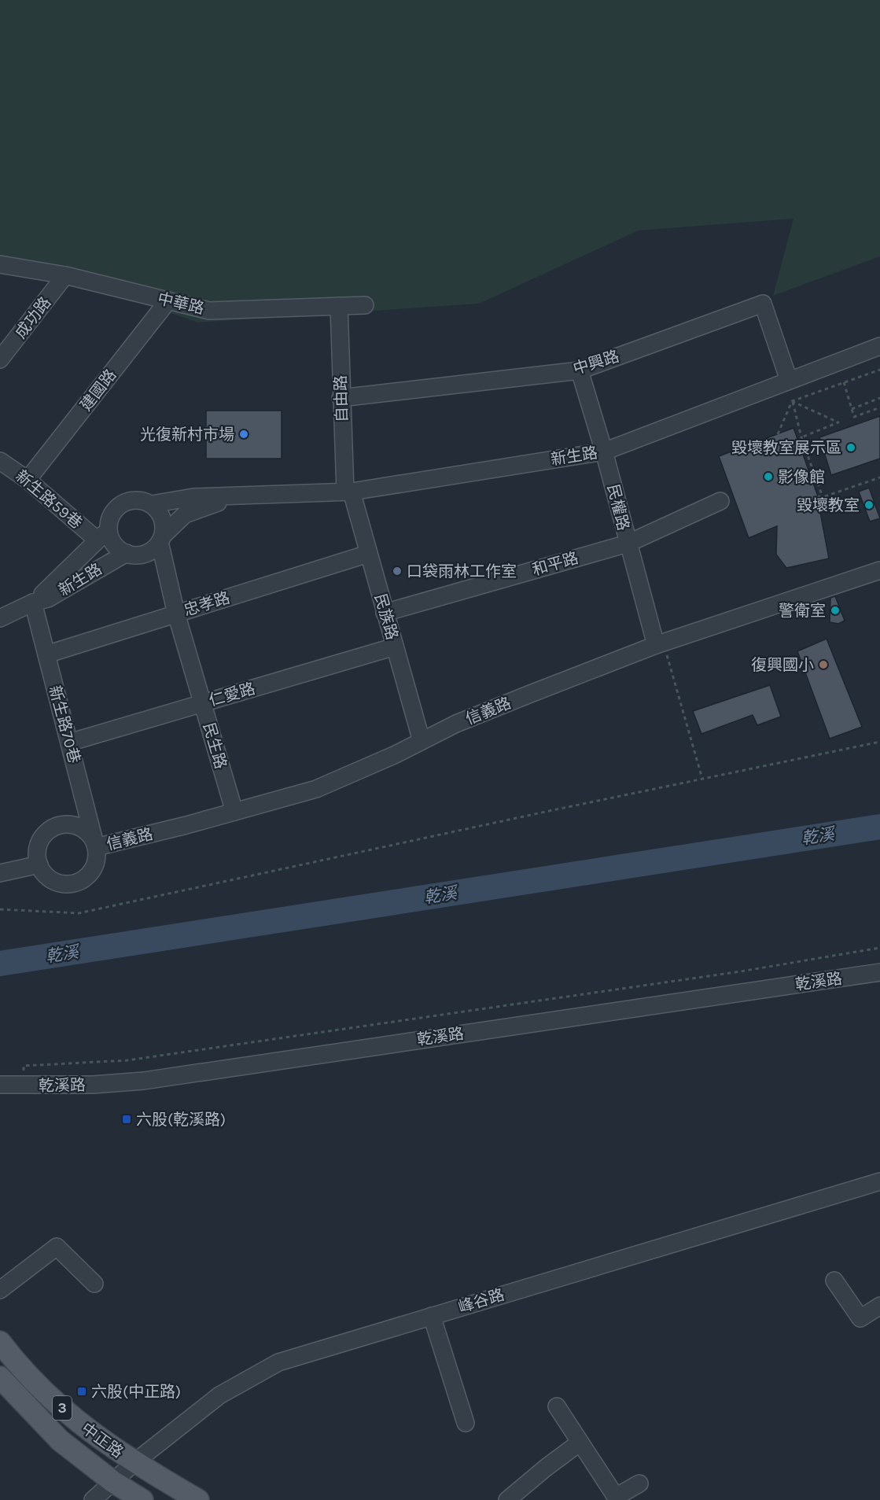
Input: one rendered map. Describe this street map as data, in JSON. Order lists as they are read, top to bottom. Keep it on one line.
{"streets":{"main road":["3","中正路"],"street":["中華路","成功路","中興路","建國路","自由路","新生路","新生路59巷","民權路","和平路","忠孝路","民族路","仁愛路","信義路","新生路70巷","民生路","乾溪路","峰谷路"]},"crossings":[["中華路","成功路"],["中華路","建國路"],["中華路","自由路"],["中興路","自由路"],["中興路","新生路"],["中興路","民權路"],["建國路","新生路59巷"],["自由路","新生路"],["自由路","民族路"],["新生路","新生路59巷"],["新生路","民權路"],["新生路","民族路"],["新生路","新生路70巷"],["新生路","民生路"],["新生路59巷","民生路"],["民權路","和平路"],["民權路","信義路"],["和平路","民族路"],["忠孝路","民族路"],["忠孝路","新生路70巷"],["忠孝路","民生路"],["民族路","仁愛路"],["民族路","信義路"],["仁愛路","新生路70巷"],["仁愛路","民生路"],["信義路","新生路70巷"],["信義路","民生路"],["峰谷路","中正路"]],"water":["乾溪"],"places":{"other":["光復新村市場","毀壞教室展示區","影像館","毀壞教室","口袋雨林工作室","警衛室","復興國小"],"transit":["六股(乾溪路)","六股(中正路)"]}}
